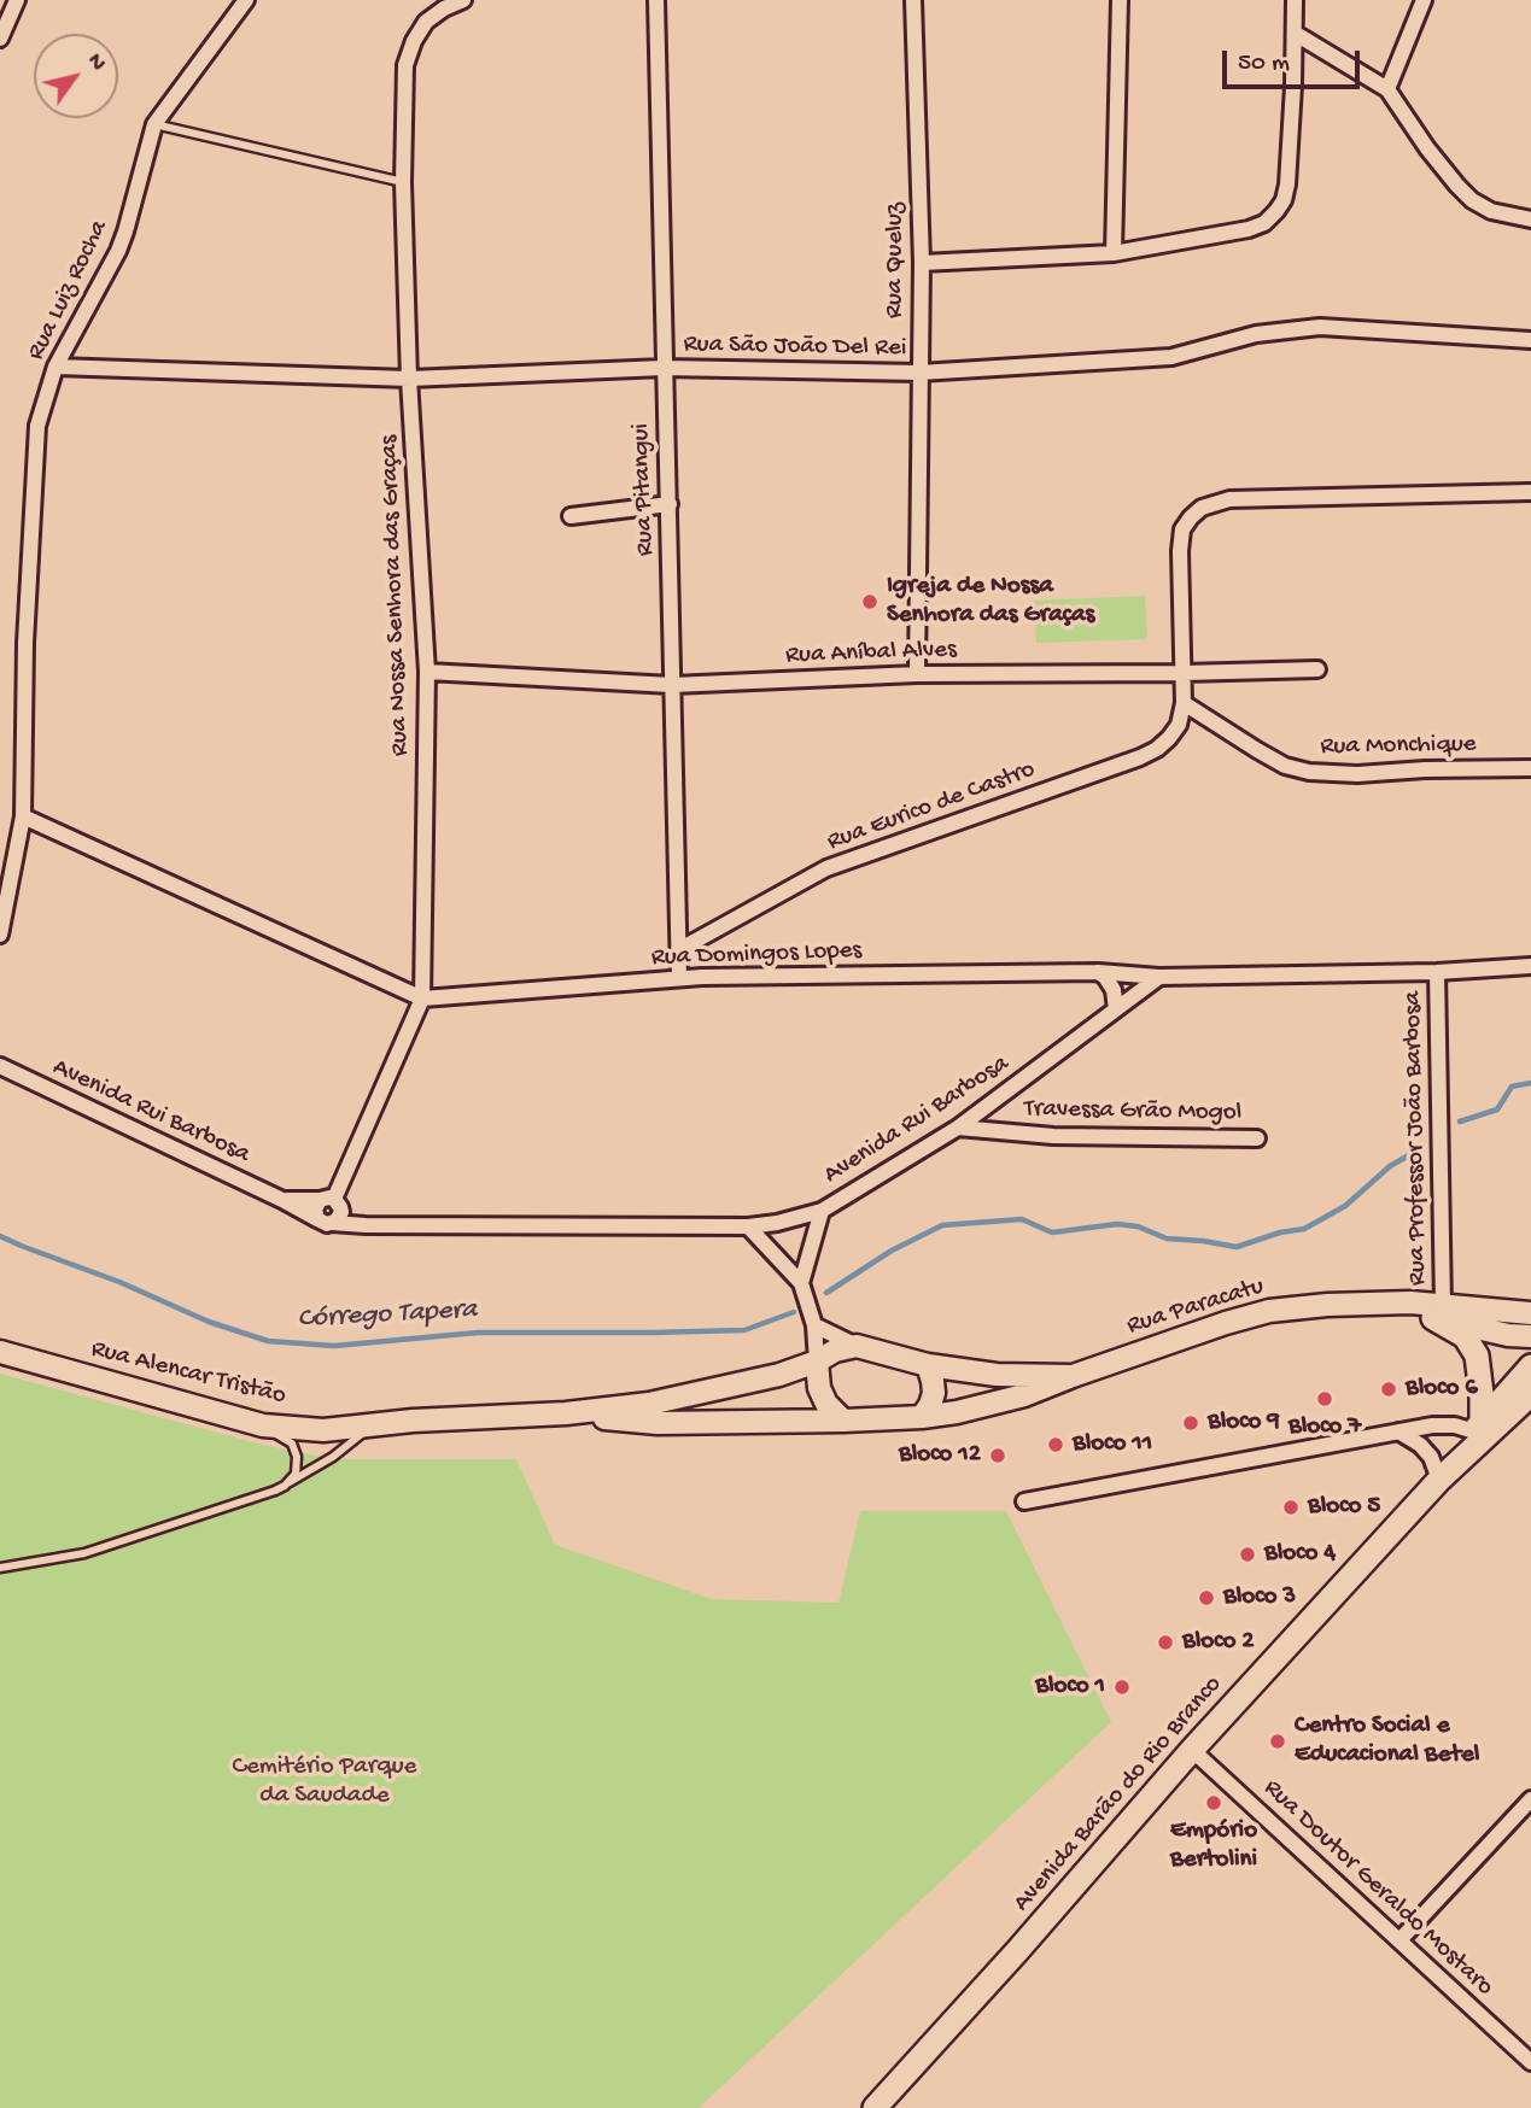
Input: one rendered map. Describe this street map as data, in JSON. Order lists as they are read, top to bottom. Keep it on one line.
{"streets":{"main road":["Rua Paracatu","Rua Alencar Tristão","Avenida Barão do Rio Branco"],"street":["Rua Queluz","Rua Luiz Rocha","Rua São João Del Rei","Rua Pitangui","Rua Nossa Senhora das Graças","Rua Aníbal Alves","Rua Monchique","Rua Eurico de Castro","Rua Domingos Lopes","Avenida Rui Barbosa","Travessa Grão Mogol","Rua Professor João Barbosa","Rua Doutor Geraldo Mostaro"]},"crossings":[["Rua Queluz","Rua São João Del Rei"],["Rua Queluz","Rua Aníbal Alves"],["Rua Luiz Rocha","Rua São João Del Rei"],["Rua Luiz Rocha","Rua Domingos Lopes"],["Rua São João Del Rei","Rua Pitangui"],["Rua São João Del Rei","Rua Nossa Senhora das Graças"],["Rua Pitangui","Rua Aníbal Alves"],["Rua Pitangui","Rua Eurico de Castro"],["Rua Pitangui","Rua Domingos Lopes"],["Rua Nossa Senhora das Graças","Rua Aníbal Alves"],["Rua Nossa Senhora das Graças","Rua Domingos Lopes"],["Rua Nossa Senhora das Graças","Avenida Rui Barbosa"],["Rua Monchique","Rua Eurico de Castro"],["Rua Domingos Lopes","Avenida Rui Barbosa"],["Rua Domingos Lopes","Rua Professor João Barbosa"],["Avenida Rui Barbosa","Travessa Grão Mogol"],["Rua Professor João Barbosa","Rua Paracatu"],["Rua Paracatu","Rua Alencar Tristão"],["Avenida Barão do Rio Branco","Rua Doutor Geraldo Mostaro"]],"water":["Córrego Tapera"],"parks":["Cemitério Parque da Saudade"],"places":["Igreja de Nossa Senhora das Graças","Bloco 6","Bloco 7","Bloco 9","Bloco 11","Bloco 12","Bloco 5","Bloco 4","Bloco 3","Bloco 2","Bloco 1","Centro Social e Educacional Betel","Empório Bertolini"],"scale_bar":"50 m","north":"top right"}
